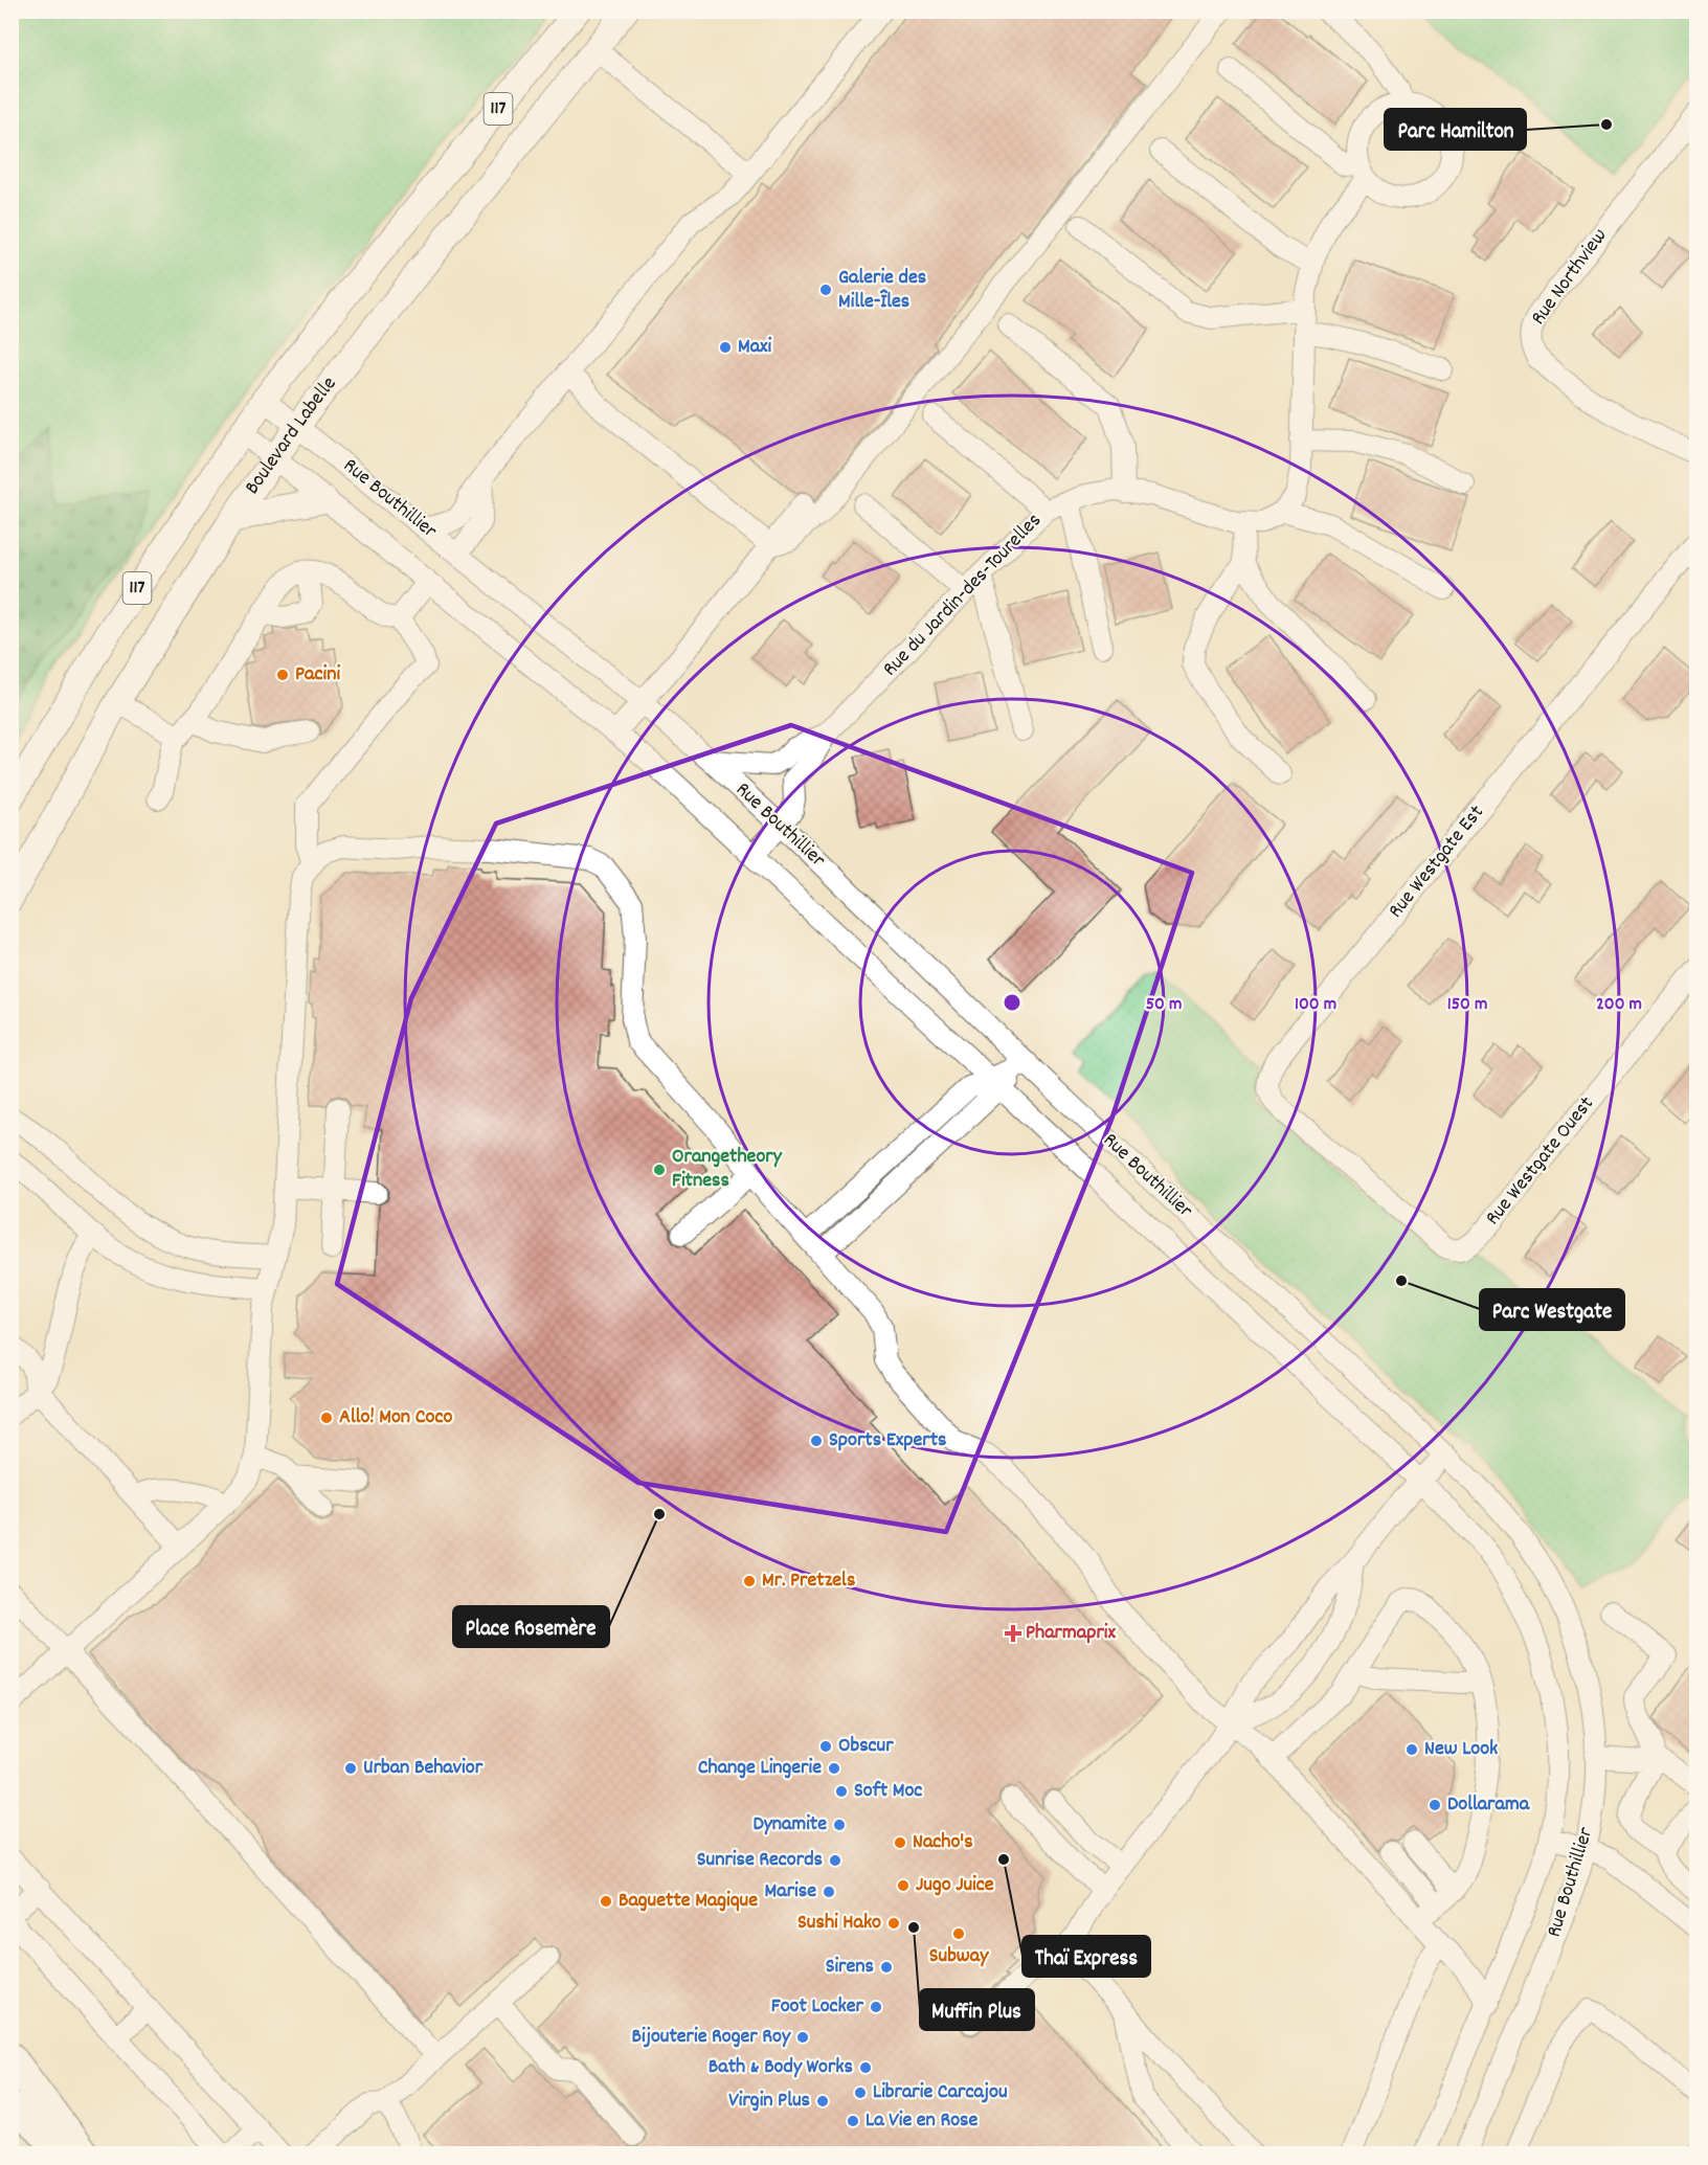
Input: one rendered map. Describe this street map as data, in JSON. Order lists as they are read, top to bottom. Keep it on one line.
{"streets":{"main road":["117","Boulevard Labelle"],"street":["Rue Northview","Rue Bouthillier","Rue du Jardin-des-Tourelles","Rue Westgate Est","Rue Westgate Ouest"]},"crossings":[["Boulevard Labelle","Rue Bouthillier"],["Rue Bouthillier","Rue du Jardin-des-Tourelles"],["Rue Westgate Est","Rue Westgate Ouest"]],"places":{"other":["Parc Hamilton","Galerie des Mille-Îles","Maxi","Pacini","Orangetheory Fitness","Parc Westgate","Allo! Mon Coco","Sports Experts","Place Rosemère","Mr. Pretzels","Obscur","New Look","Urban Behavior","Change Lingerie","Soft Moc","Dollarama","Dynamite","Nacho's","Thaï Express","Sunrise Records","Jugo Juice","Marise","Baguette Magique","Sushi Hako","Muffin Plus","Subway","Sirens","Foot Locker","Bijouterie Roger Roy","Bath & Body Works","Librarie Carcajou","Virgin Plus","La Vie en Rose"],"health":["Pharmaprix"]},"rings":["50 m","100 m","150 m","200 m"]}
